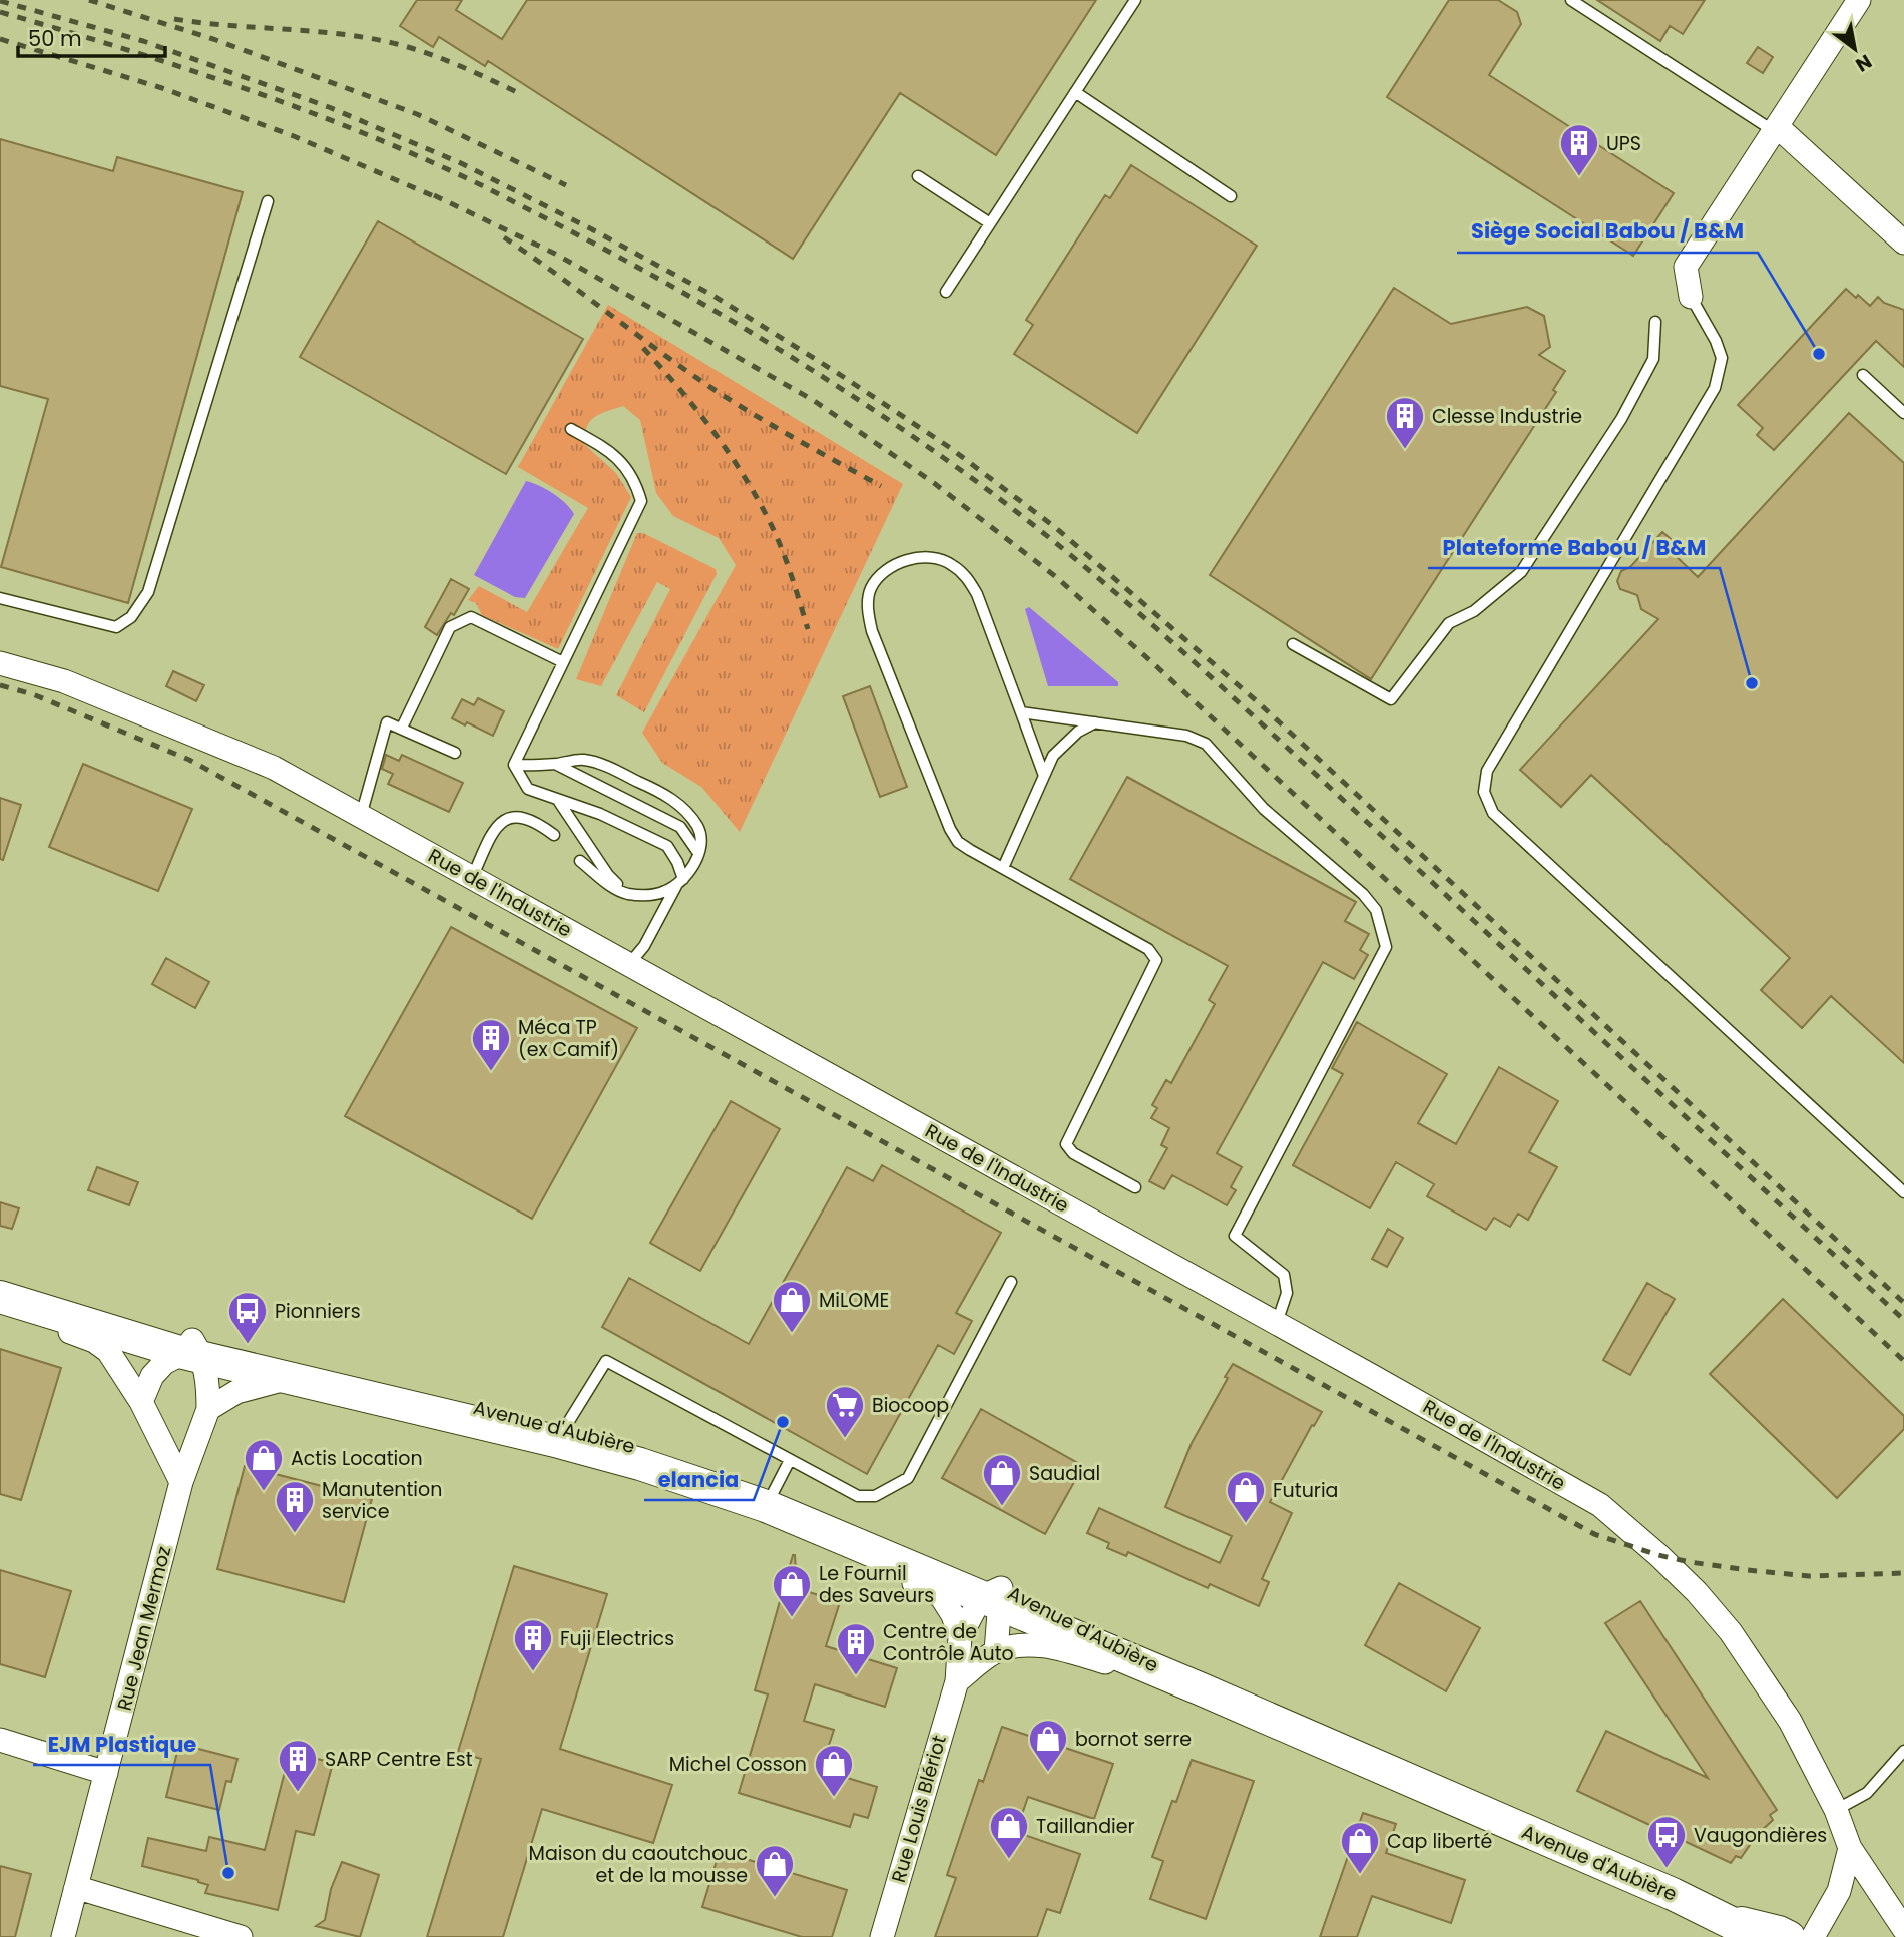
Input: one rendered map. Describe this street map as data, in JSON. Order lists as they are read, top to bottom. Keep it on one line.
{"streets":{"main road":["Avenue d'Aubière"],"street":["Rue de l'Industrie","Rue Jean Mermoz","Rue Louis Blériot"]},"crossings":[["Avenue d'Aubière","Rue Jean Mermoz"],["Avenue d'Aubière","Rue Louis Blériot"]],"places":{"building":["UPS","Clesse Industrie","Méca TP (ex Camif)","Manutention service","Fuji Electrics","Centre de Contrôle Auto","SARP Centre Est"],"other":["Siège Social Babou / B&M","Plateforme Babou / B&M","elancia","EJM Plastique"],"shop":["MiLOME","Actis Location","Saudial","Futuria","Le Fournil des Saveurs","bornot serre","Michel Cosson","Taillandier","Cap liberté","Maison du caoutchouc et de la mousse"],"bus stop":["Pionniers","Vaugondières"],"supermarket":["Biocoop"]},"scale_bar":"50 m","north":"bottom right"}
